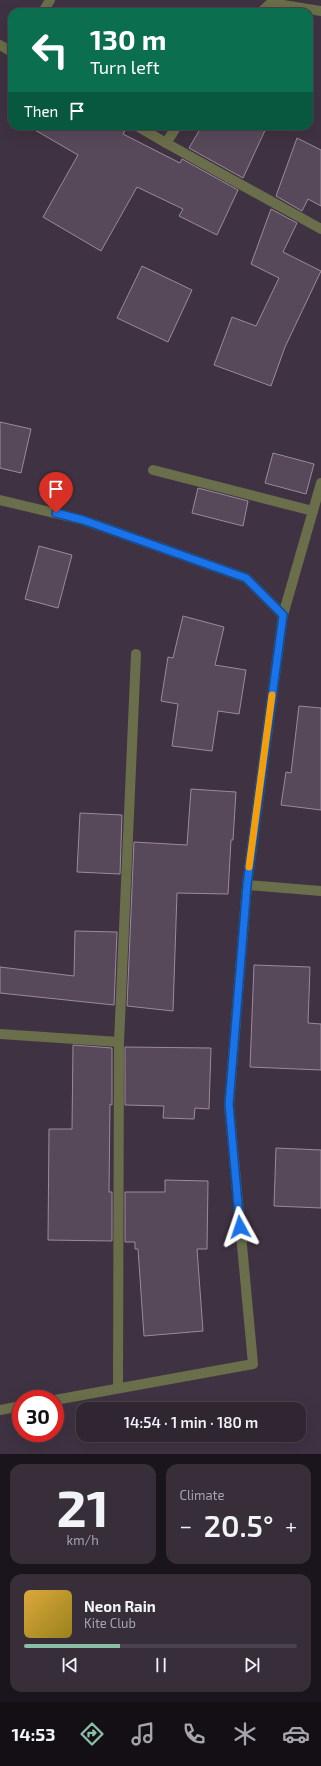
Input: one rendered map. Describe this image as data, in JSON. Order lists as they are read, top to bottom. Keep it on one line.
{"page":{"turn":["130 m","Turn left"],"then":"Then","limit":"30","trip":"14:54 · 1 min · 180 m","tile":[["21","km/h"],"Climate"],"heat":["−","20.5°","+"],"song":["Neon Rain","Kite Club"],"tabs":"14:53"}}
